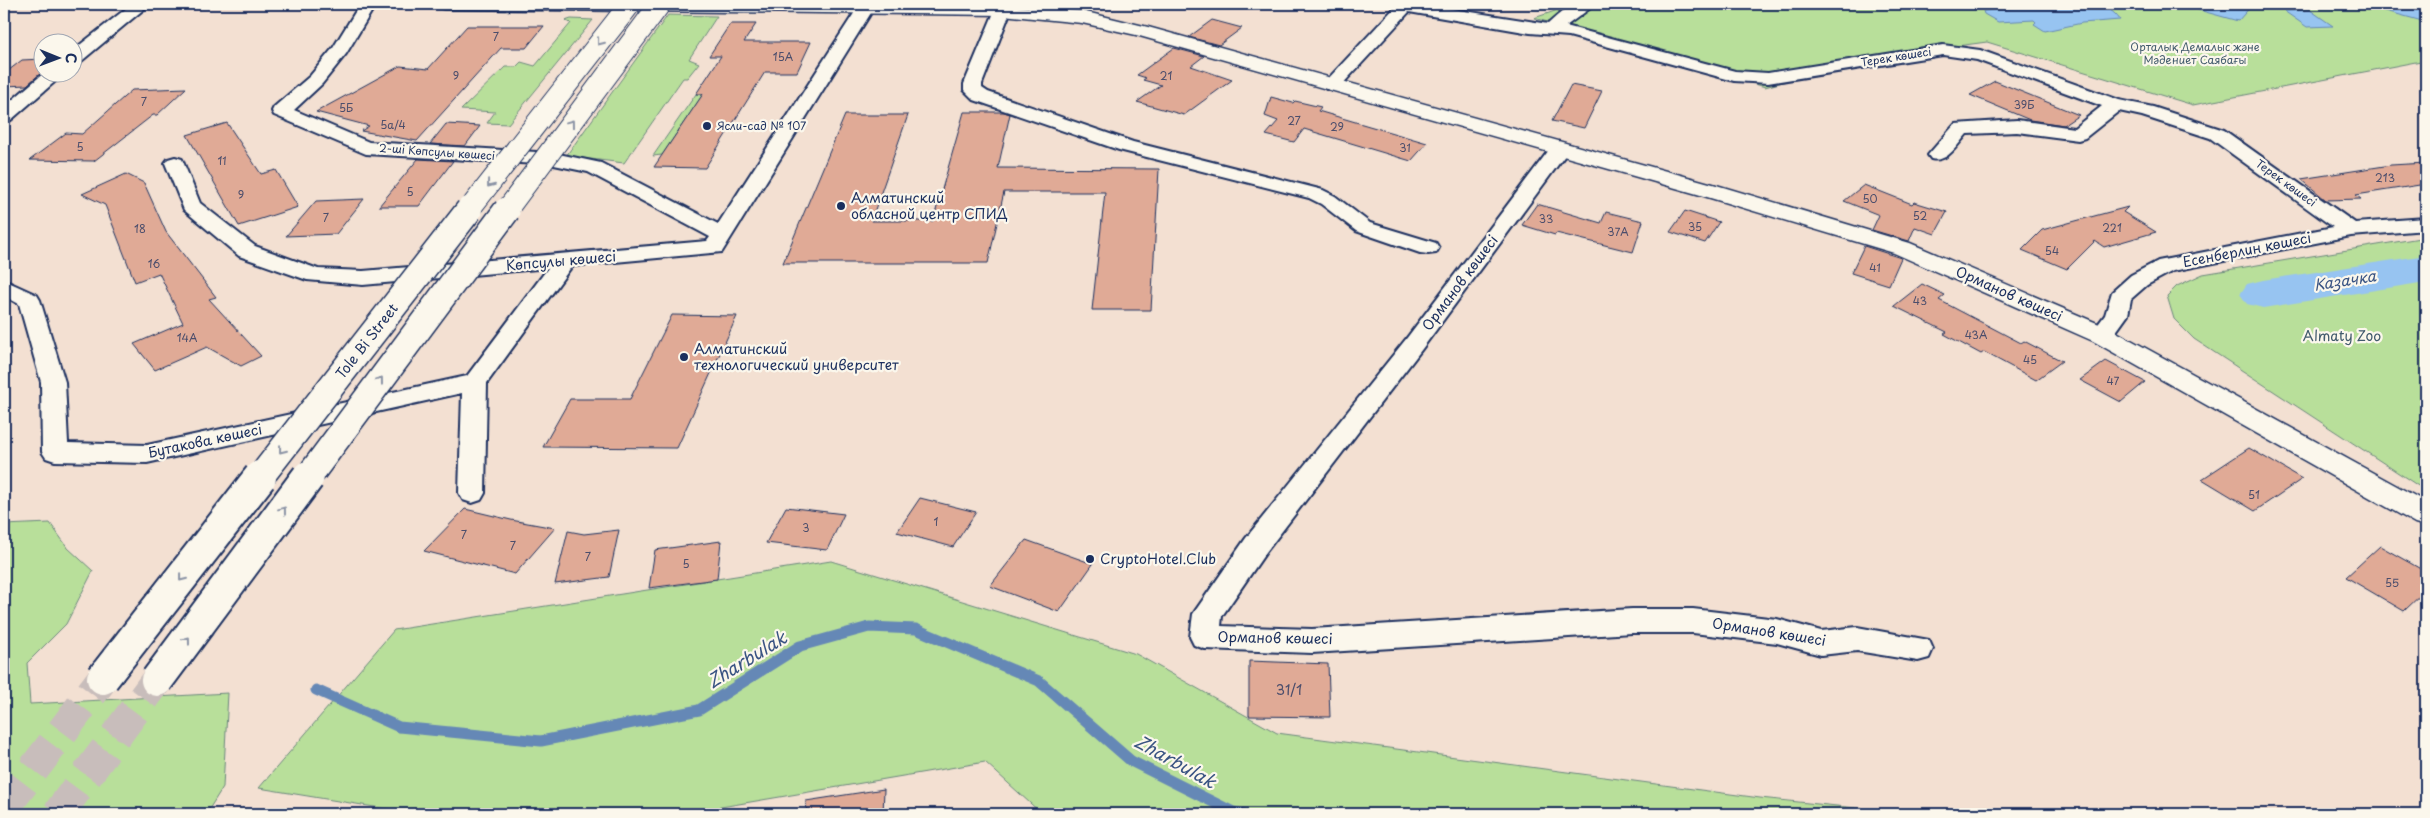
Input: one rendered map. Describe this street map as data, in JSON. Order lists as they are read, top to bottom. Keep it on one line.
{"streets":{"street":["Терек көшесі","2-ші Көпсулы көшесі","Есенберлин көшесі","Көпсулы көшесі","Орманов көшесі","Tole Bi Street","Бутакова көшесі"]},"crossings":[["Терек көшесі","Есенберлин көшесі"],["2-ші Көпсулы көшесі","Көпсулы көшесі"],["Есенберлин көшесі","Орманов көшесі"],["Көпсулы көшесі","Орманов көшесі"]],"water":["Казачка","Zharbulak"],"parks":["Орталық Демалыс және Мәдениет Саябағы","Almaty Zoo"],"places":["Ясли-сад № 107","Алматинский обласной центр СПИД","Алматинский технологический университет","CryptoHotel.Club"],"house_numbers":["7","15А","9","21","7","39Б","5Б","27","5а/4","29","5","31","11","213","5","9","50","52","7","33","35","221","18","37А","54","16","41","43","43А","14А","45","47","51","1","3","7","7","7","5","55","31/1"],"north":"right"}
